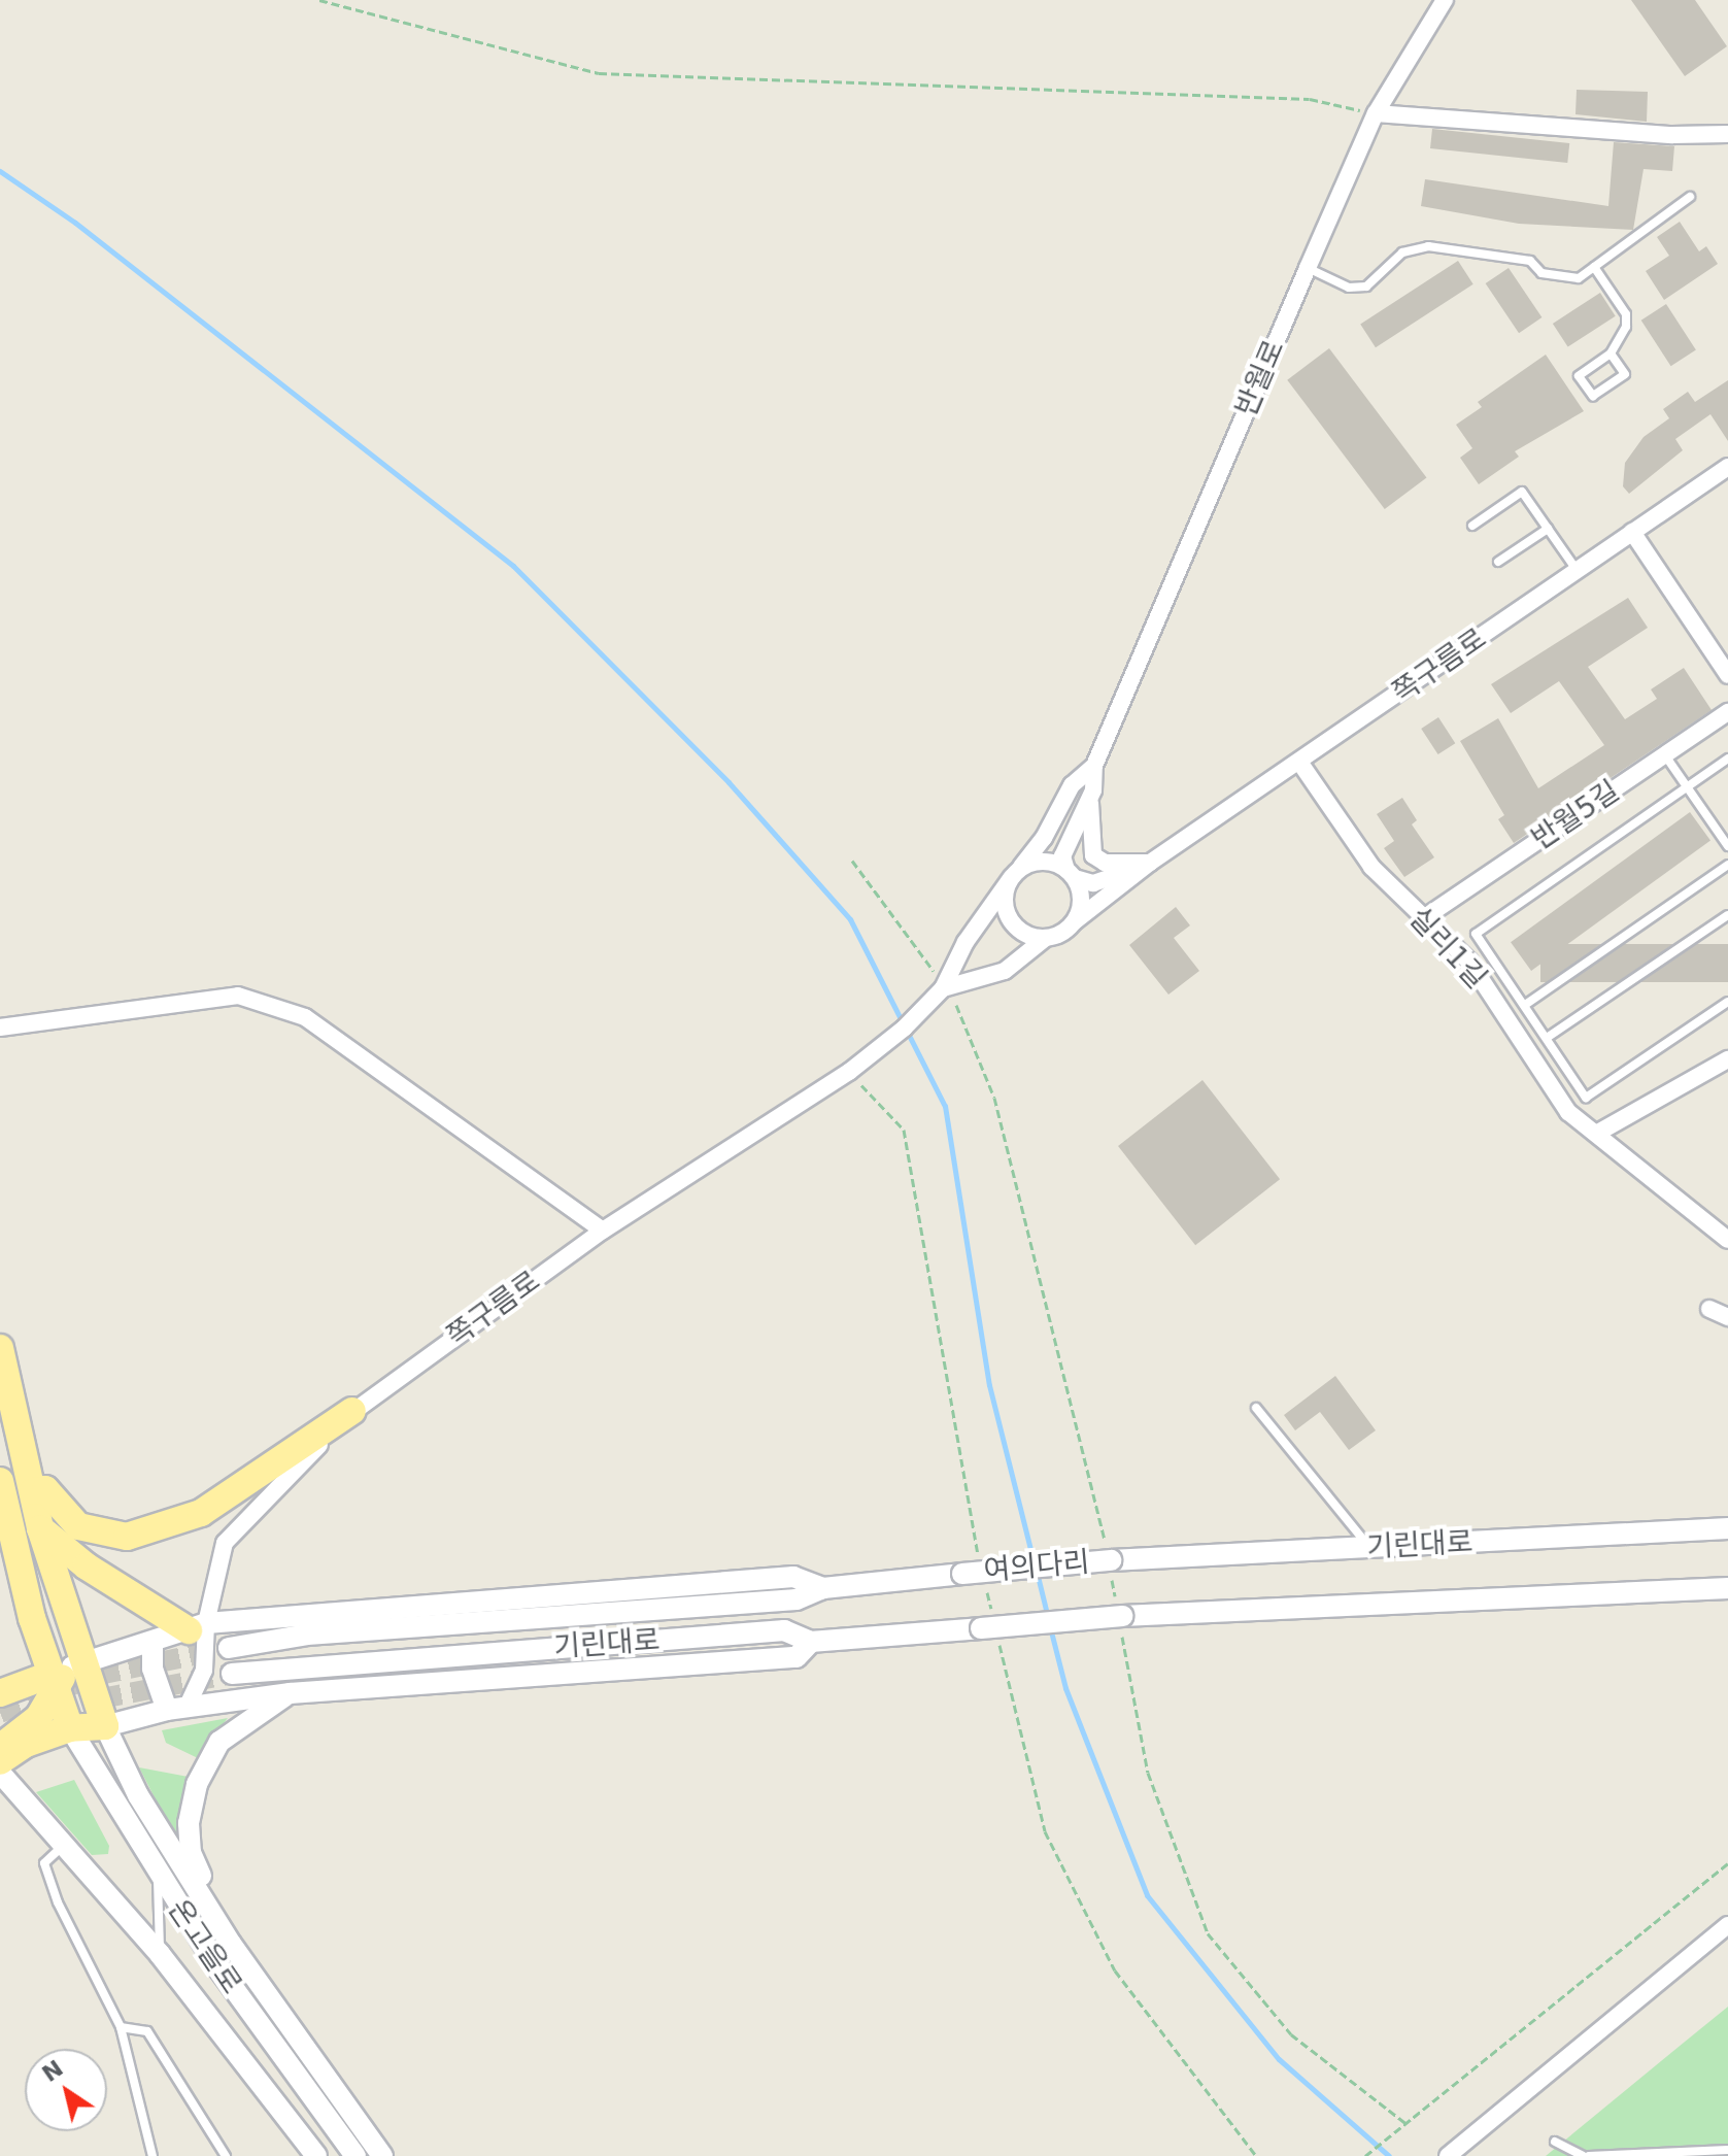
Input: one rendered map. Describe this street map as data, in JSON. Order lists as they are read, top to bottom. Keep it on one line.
{"streets":{"street":["반월로","쪽구름로","반월5길","실리1길","기린대로","여의다리","온고을로"]},"crossings":[["쪽구름로","실리1길"],["반월5길","실리1길"],["기린대로","여의다리"]],"north":"top left"}
